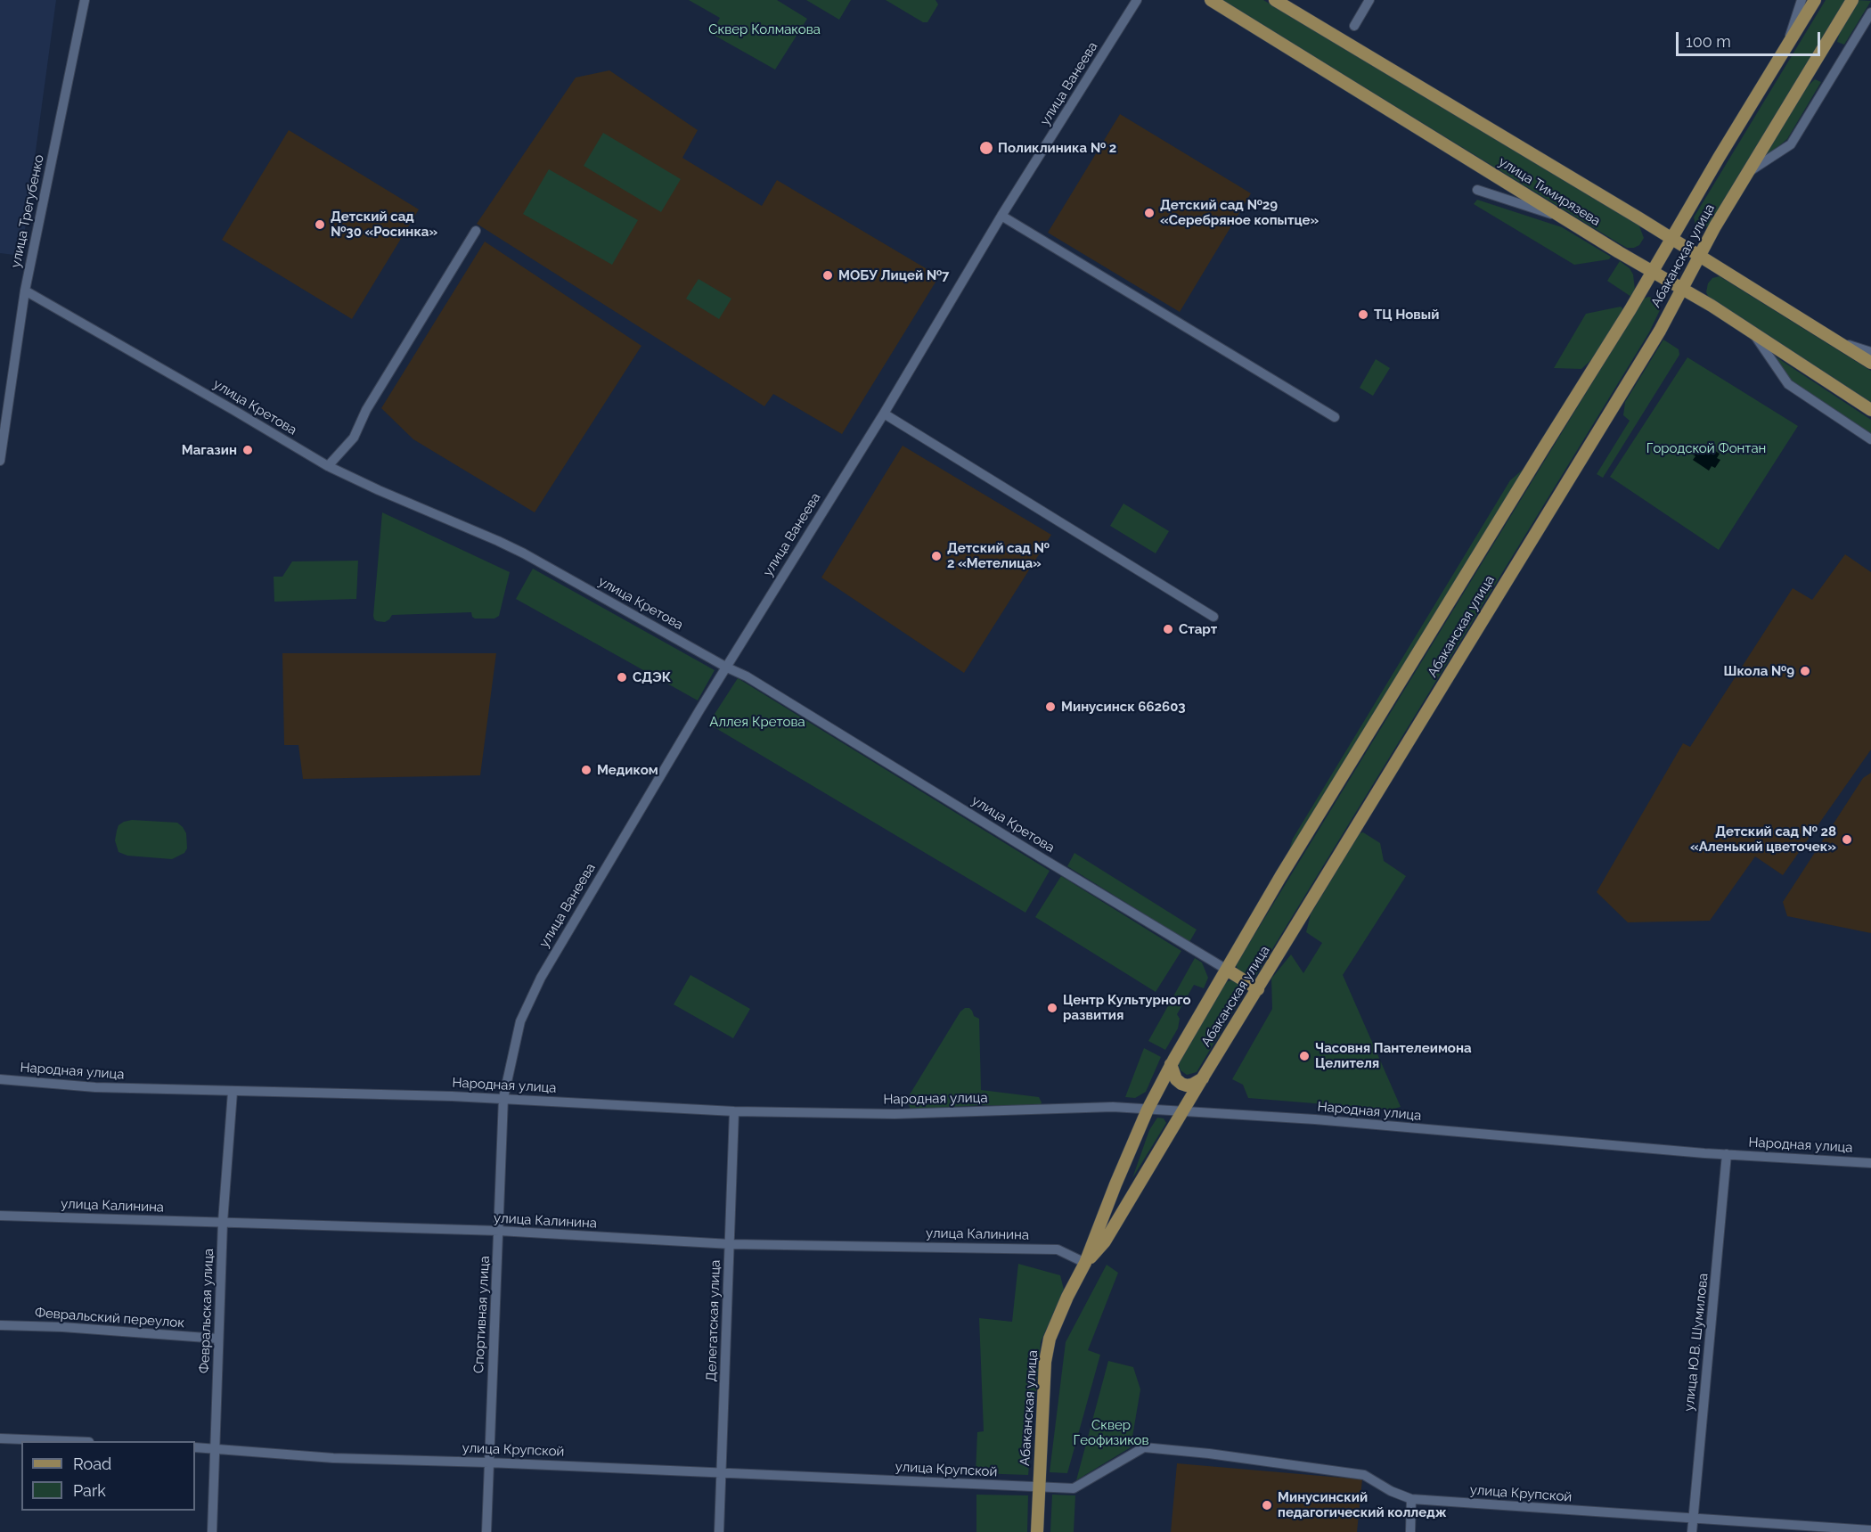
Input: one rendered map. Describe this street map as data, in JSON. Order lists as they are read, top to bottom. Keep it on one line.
{"streets":{"main road":["улица Тимирязева","Абаканская улица"],"street":["улица Ванеева","улица Трегубенко","улица Кретова","Народная улица","улица Калинина","Февральская улица","Спортивная улица","Февральский переулок","Делегатская улица","улица Ю.В. Шумилова","улица Крупской"]},"crossings":[["улица Ванеева","улица Кретова"],["улица Ванеева","Народная улица"],["улица Ванеева","Спортивная улица"],["улица Тимирязева","Абаканская улица"],["улица Трегубенко","улица Кретова"],["Абаканская улица","улица Кретова"],["Абаканская улица","Народная улица"],["Абаканская улица","улица Калинина"],["Абаканская улица","улица Крупской"],["Народная улица","Февральская улица"],["Народная улица","Спортивная улица"],["Народная улица","Делегатская улица"],["Народная улица","улица Ю.В. Шумилова"],["улица Калинина","Февральская улица"],["улица Калинина","Спортивная улица"],["улица Калинина","Делегатская улица"],["Февральская улица","Февральский переулок"],["Февральская улица","улица Крупской"],["Спортивная улица","улица Крупской"],["Делегатская улица","улица Крупской"],["улица Ю.В. Шумилова","улица Крупской"]],"parks":["Сквер Колмакова","Городской Фонтан","Аллея Кретова","Сквер Геофизиков"],"places":["Поликлиника № 2","Детский сад №29 «Серебряное копытце»","Детский сад №30 «Росинка»","МОБУ Лицей №7","ТЦ Новый","Магазин","Детский сад № 2 «Метелица»","Старт","Школа №9","СДЭК","Минусинск 662603","Медиком","Детский сад № 28 «Аленький цветочек»","Центр Культурного развития","Часовня Пантелеимона Целителя","Минусинский педагогический колледж"],"legend":["Road","Park"],"scale_bar":"100 m"}
